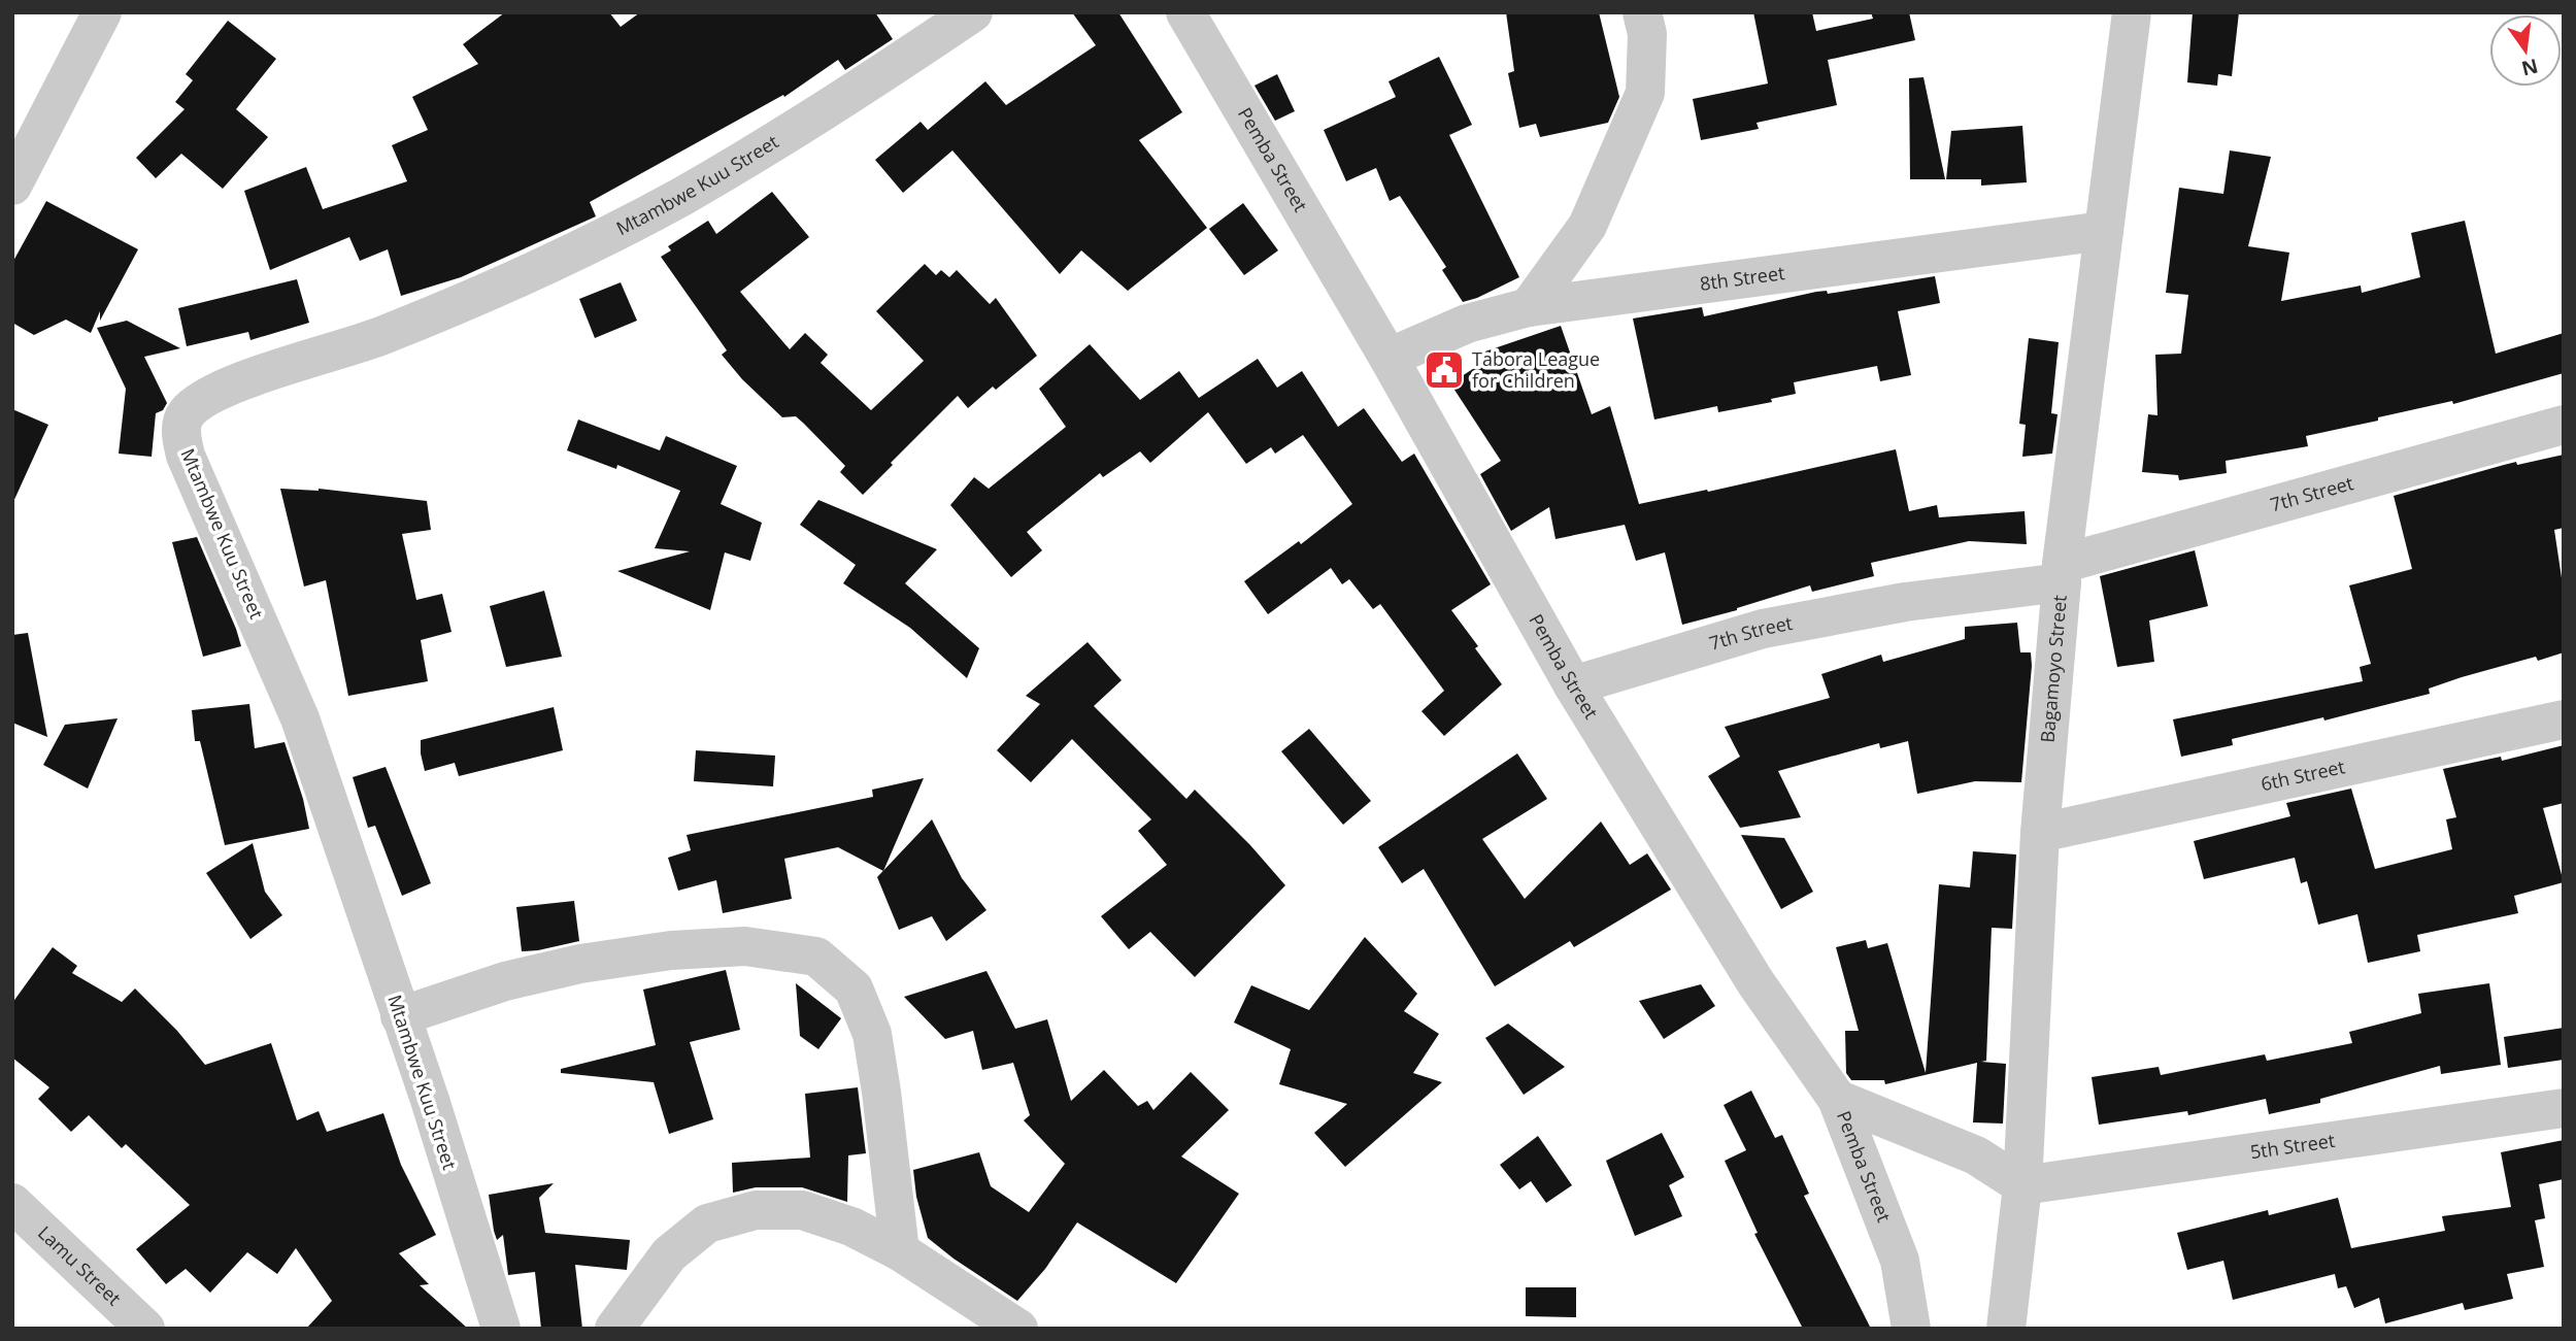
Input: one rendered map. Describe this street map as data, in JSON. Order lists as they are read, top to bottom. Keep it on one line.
{"streets":{"street":["Pemba Street","Mtambwe Kuu Street","8th Street","7th Street","Bagamoyo Street","6th Street","5th Street","Lamu Street"]},"crossings":[["Pemba Street","8th Street"],["Pemba Street","7th Street"],["8th Street","Bagamoyo Street"],["7th Street","Bagamoyo Street"],["Bagamoyo Street","6th Street"],["Bagamoyo Street","5th Street"]],"places":{"public building":["Tabora League for Children"]},"north":"bottom"}
